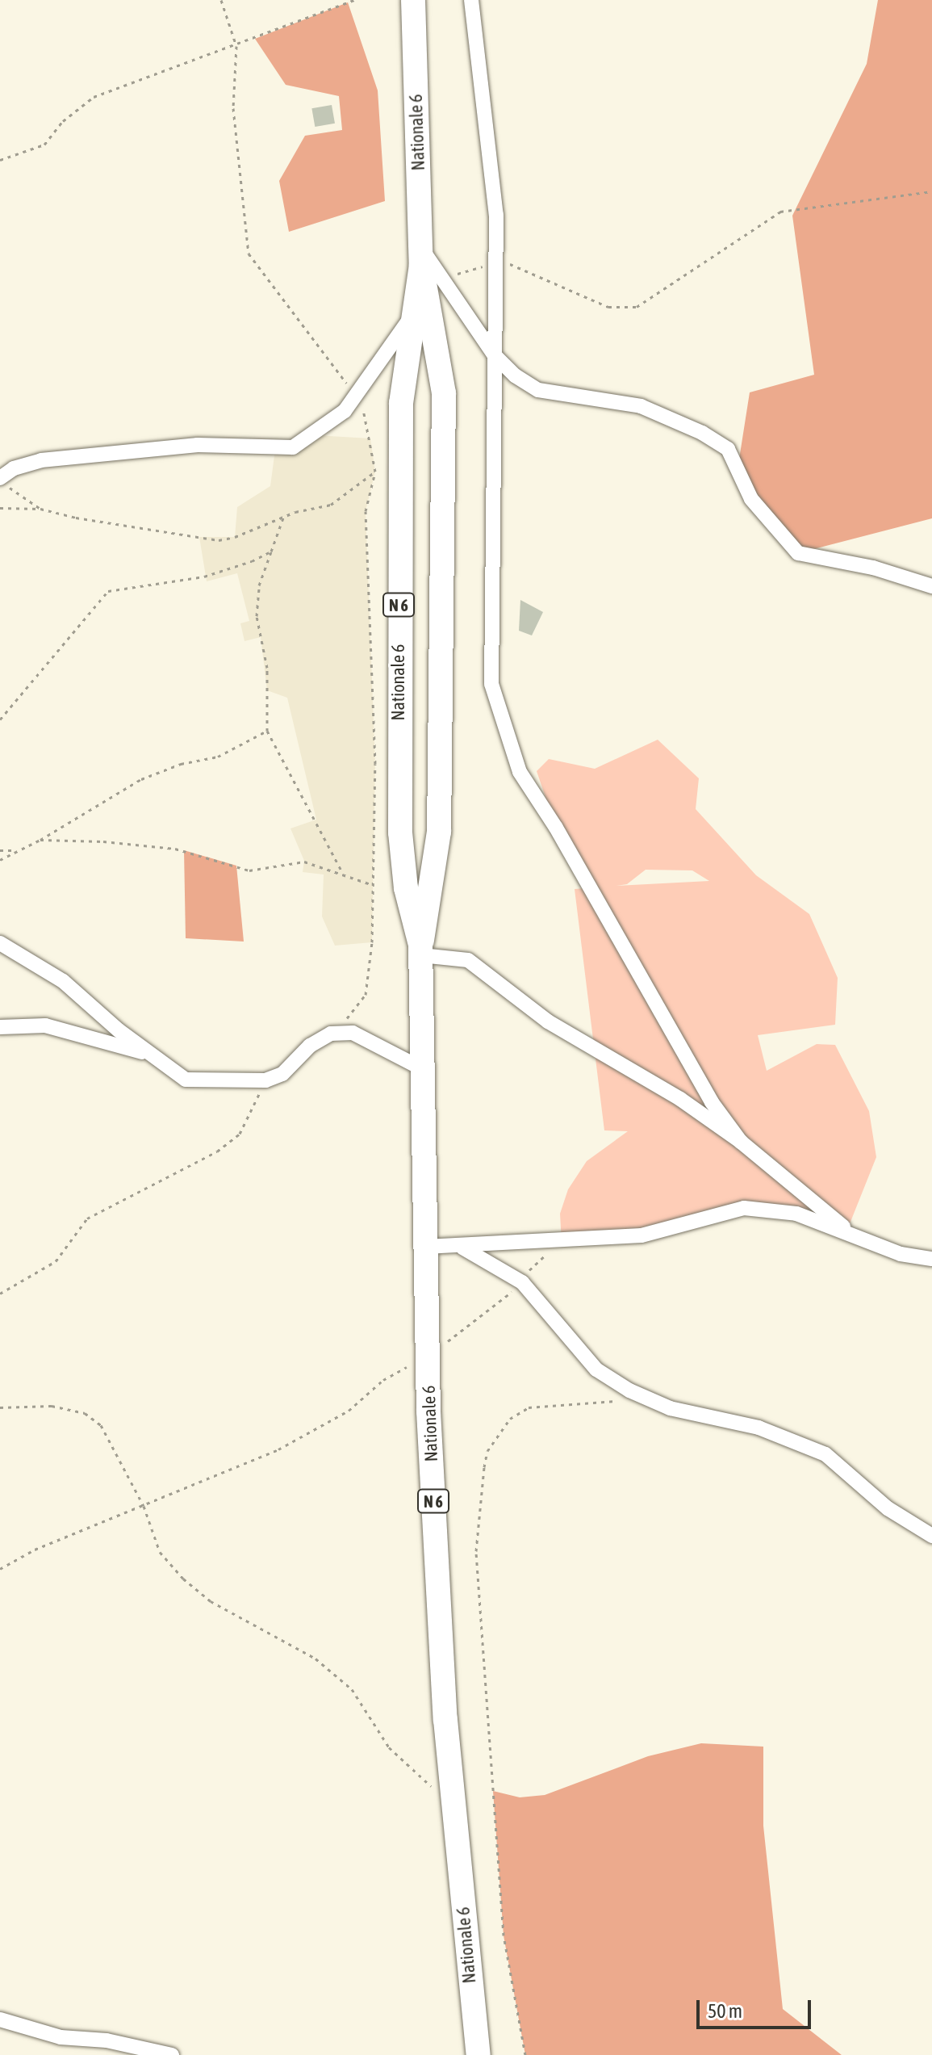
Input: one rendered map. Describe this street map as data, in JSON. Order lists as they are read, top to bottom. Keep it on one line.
{"streets":{"main road":["Nationale 6","N 6"]},"scale_bar":"50 m"}
